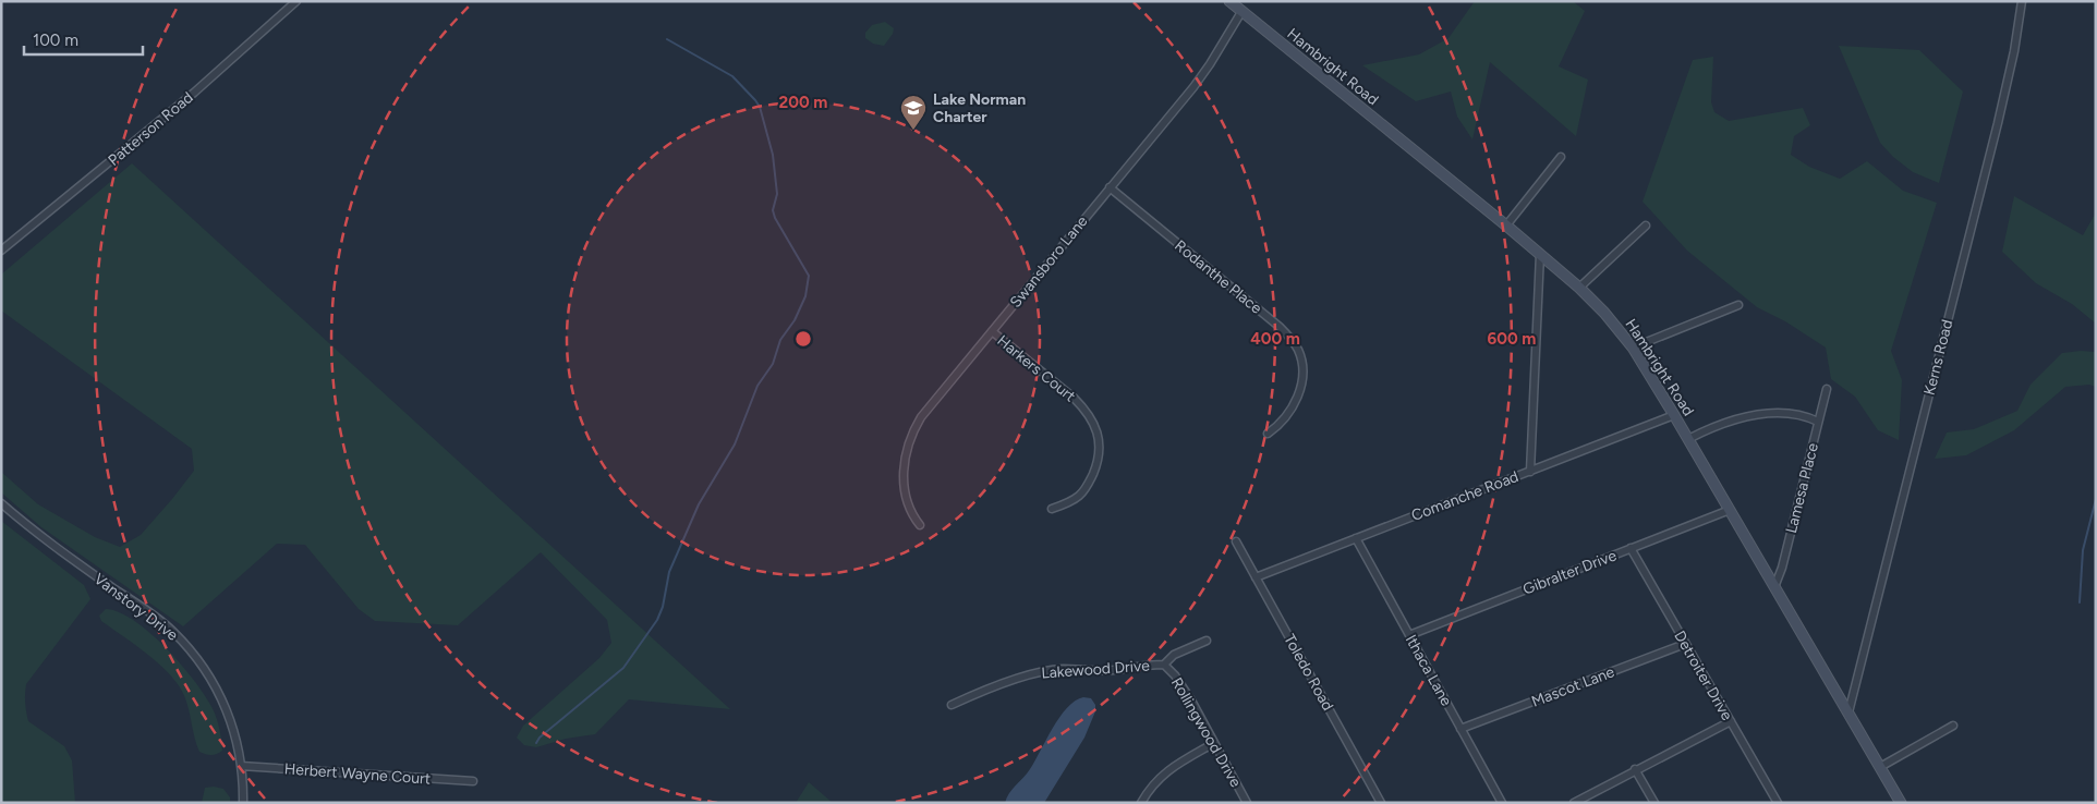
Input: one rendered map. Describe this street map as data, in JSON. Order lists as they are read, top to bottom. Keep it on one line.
{"streets":{"main road":["Hambright Road"],"street":["Patterson Road","Swansboro Lane","Rodanthe Place","Kerns Road","Harkers Court","Lamesa Place","Comanche Road","Gibralter Drive","Vanstory Drive","Lakewood Drive","Ithaca Lane","Toledo Road","Detroiter Drive","Mascot Lane","Rollingwood Drive","Herbert Wayne Court"]},"crossings":[["Hambright Road","Swansboro Lane"],["Hambright Road","Kerns Road"],["Hambright Road","Lamesa Place"],["Hambright Road","Comanche Road"],["Hambright Road","Gibralter Drive"],["Swansboro Lane","Rodanthe Place"],["Swansboro Lane","Harkers Court"],["Comanche Road","Ithaca Lane"],["Comanche Road","Toledo Road"],["Gibralter Drive","Ithaca Lane"],["Gibralter Drive","Detroiter Drive"],["Vanstory Drive","Herbert Wayne Court"],["Lakewood Drive","Rollingwood Drive"],["Ithaca Lane","Mascot Lane"],["Detroiter Drive","Mascot Lane"]],"places":{"school or university":["Lake Norman Charter"]},"scale_bar":"100 m","rings":["200 m","400 m","600 m"]}
